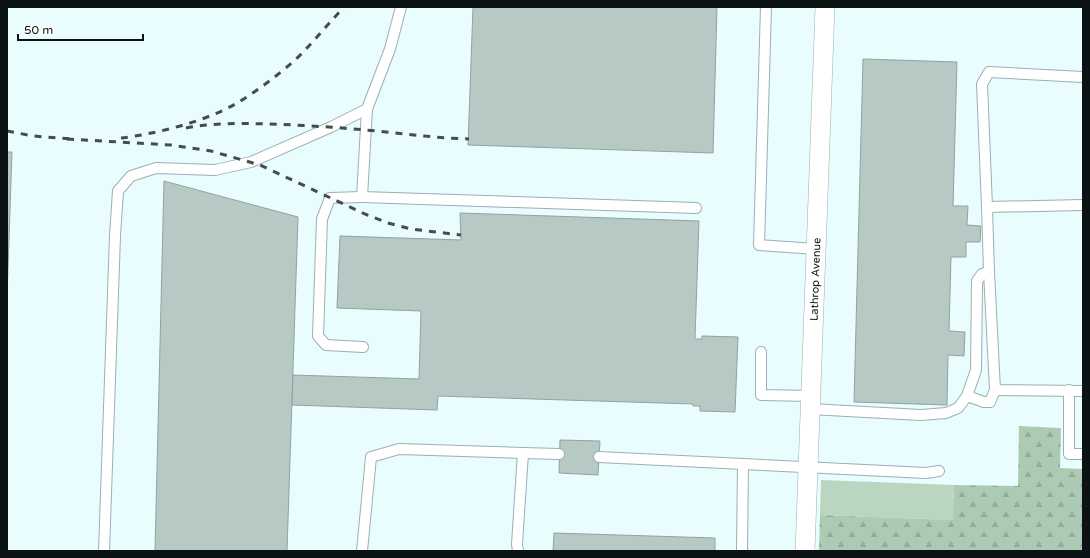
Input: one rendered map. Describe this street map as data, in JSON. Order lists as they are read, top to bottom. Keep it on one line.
{"streets":{"street":["Lathrop Avenue"]},"scale_bar":"50 m"}
